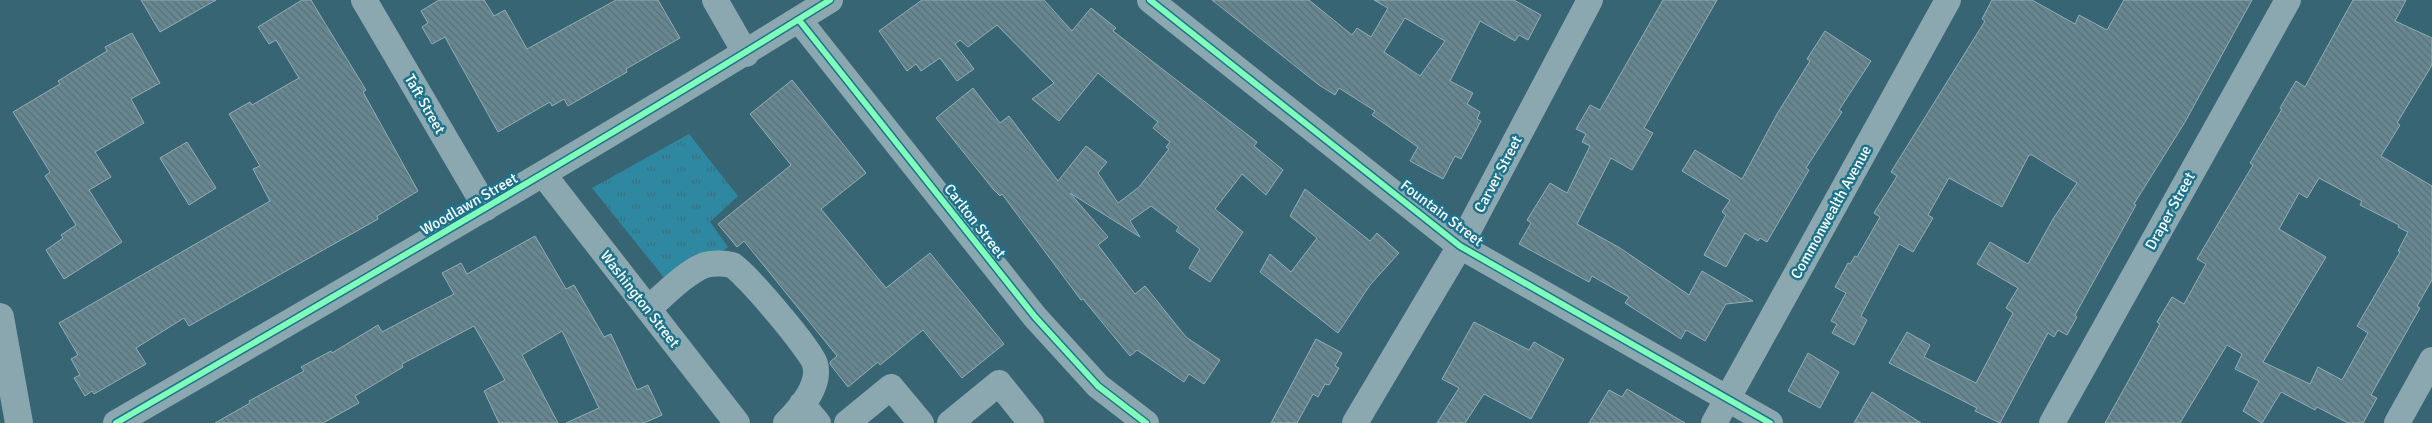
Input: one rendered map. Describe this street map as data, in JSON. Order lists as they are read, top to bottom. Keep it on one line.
{"streets":{"street":["Taft Street","Carver Street","Woodlawn Street","Draper Street","Commonwealth Avenue","Fountain Street","Carlton Street","Washington Street"]},"crossings":[["Taft Street","Woodlawn Street"],["Carver Street","Fountain Street"],["Woodlawn Street","Carlton Street"],["Woodlawn Street","Washington Street"],["Commonwealth Avenue","Fountain Street"]]}
